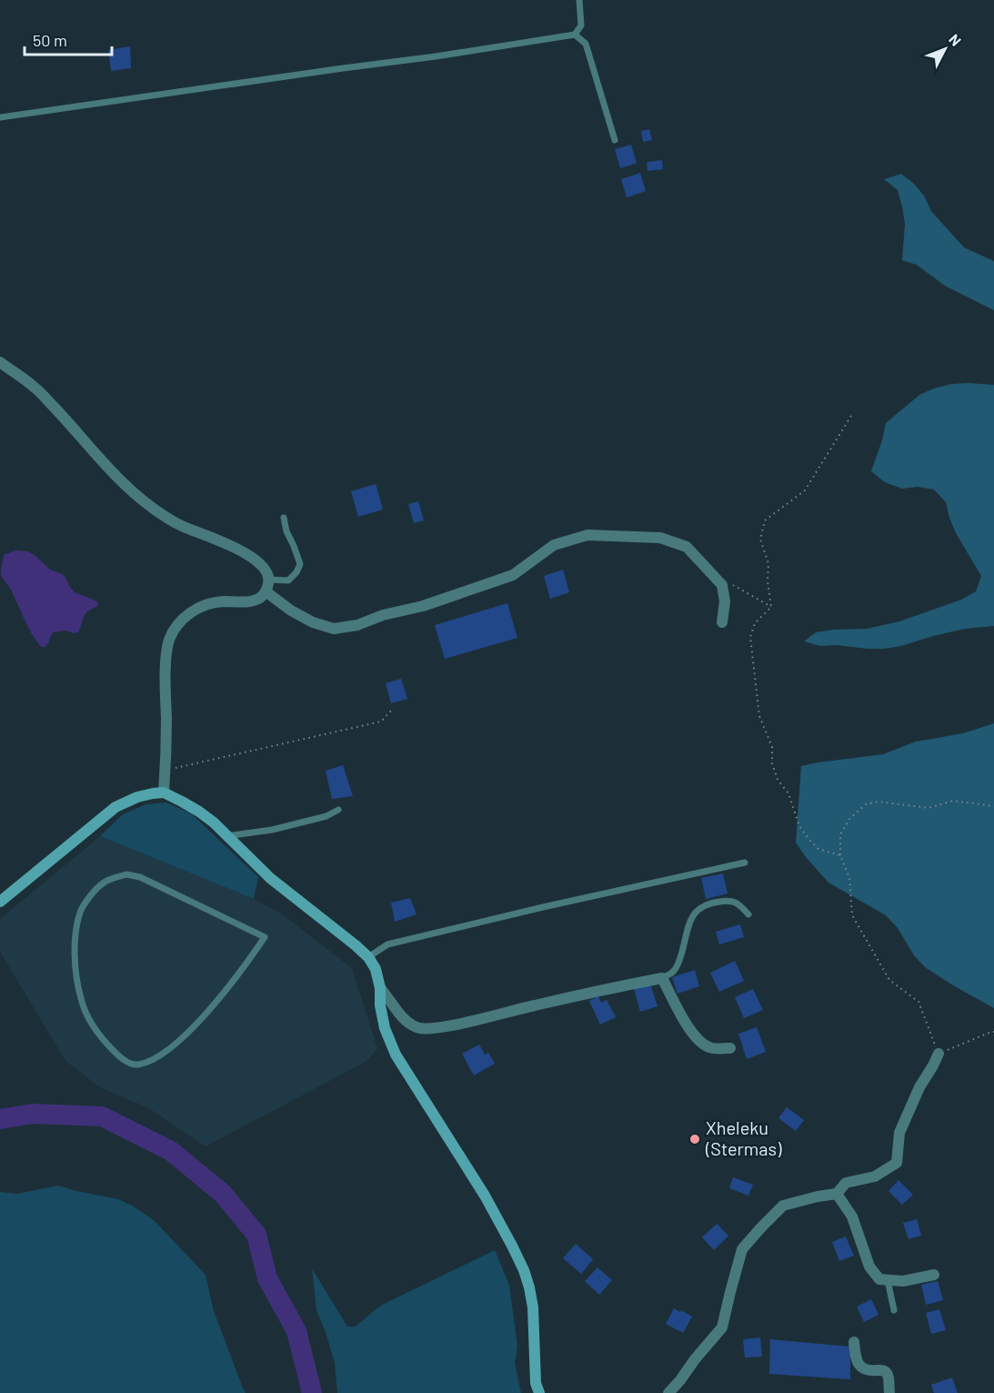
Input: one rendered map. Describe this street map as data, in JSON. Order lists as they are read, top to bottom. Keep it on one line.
{"places":["Xheleku (Stermas)"],"scale_bar":"50 m","north":"top right"}
